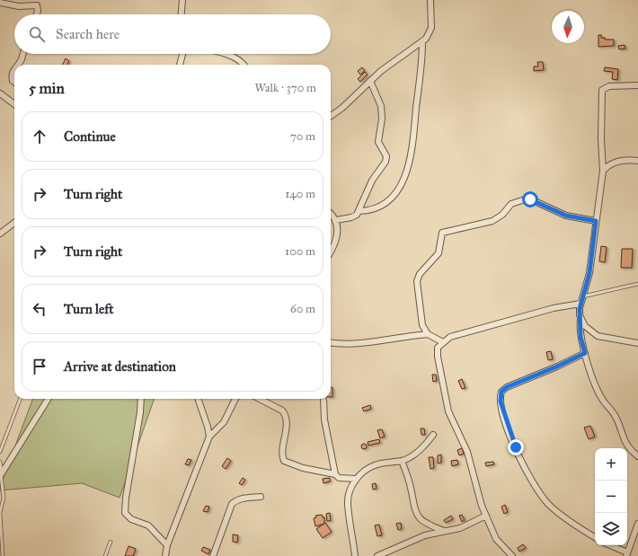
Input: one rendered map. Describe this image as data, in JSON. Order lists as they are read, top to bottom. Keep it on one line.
{"north":"bottom","page":{"search":"Search here","heading":["5 min","Walk · 370 m"],"list":[["Continue","70 m"],["Turn right","140 m"],["Turn right","100 m"],["Turn left","60 m"],"Arrive at destination"],"map_buttons":["+","−"]}}
